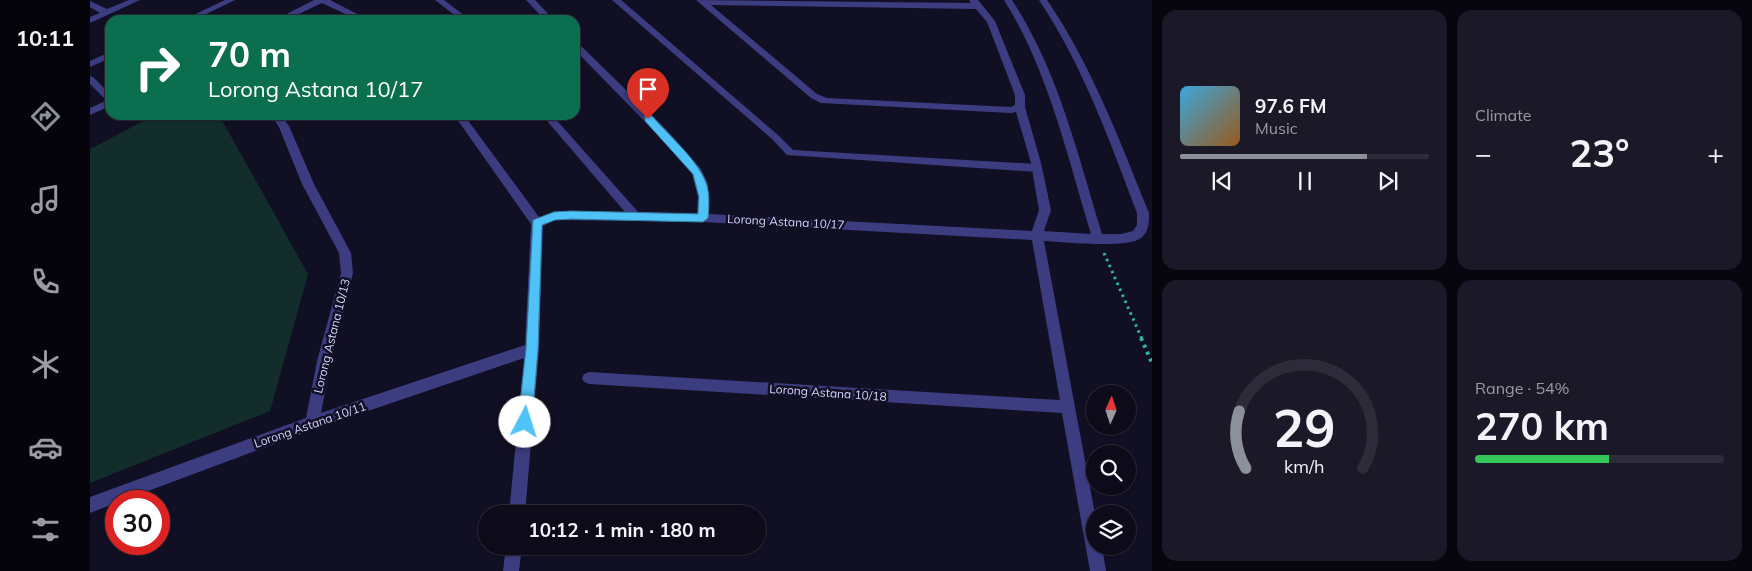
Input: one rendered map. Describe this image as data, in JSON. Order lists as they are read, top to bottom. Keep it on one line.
{"streets":{"street":["Lorong Astana 10/17","Lorong Astana 10/13","Lorong Astana 10/18","Lorong Astana 10/11"]},"crossings":[["Lorong Astana 10/13","Lorong Astana 10/11"]],"north":"top","page":{"tabs":"10:11","tile":["Climate",["Range · 54%","270 km"]],"turn":["70 m","Lorong Astana 10/17"],"song":["97.6 FM","Music"],"heat":["−","23°","+"],"limit":"30","trip":"10:12 · 1 min · 180 m","gauge":["29","km/h"]}}
